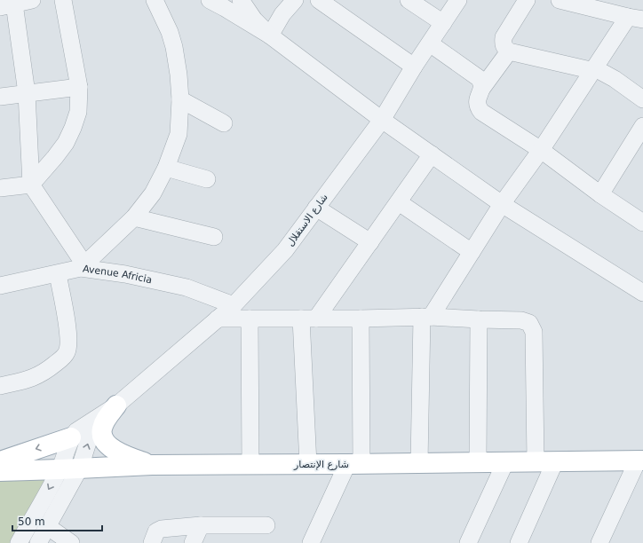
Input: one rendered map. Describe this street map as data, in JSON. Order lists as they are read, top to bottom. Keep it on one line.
{"streets":{"main road":["شارع الإنتصار"],"street":["شارع الاستقلال","Avenue Africia"]},"crossings":[["شارع الاستقلال","Avenue Africia"]],"scale_bar":"50 m"}
